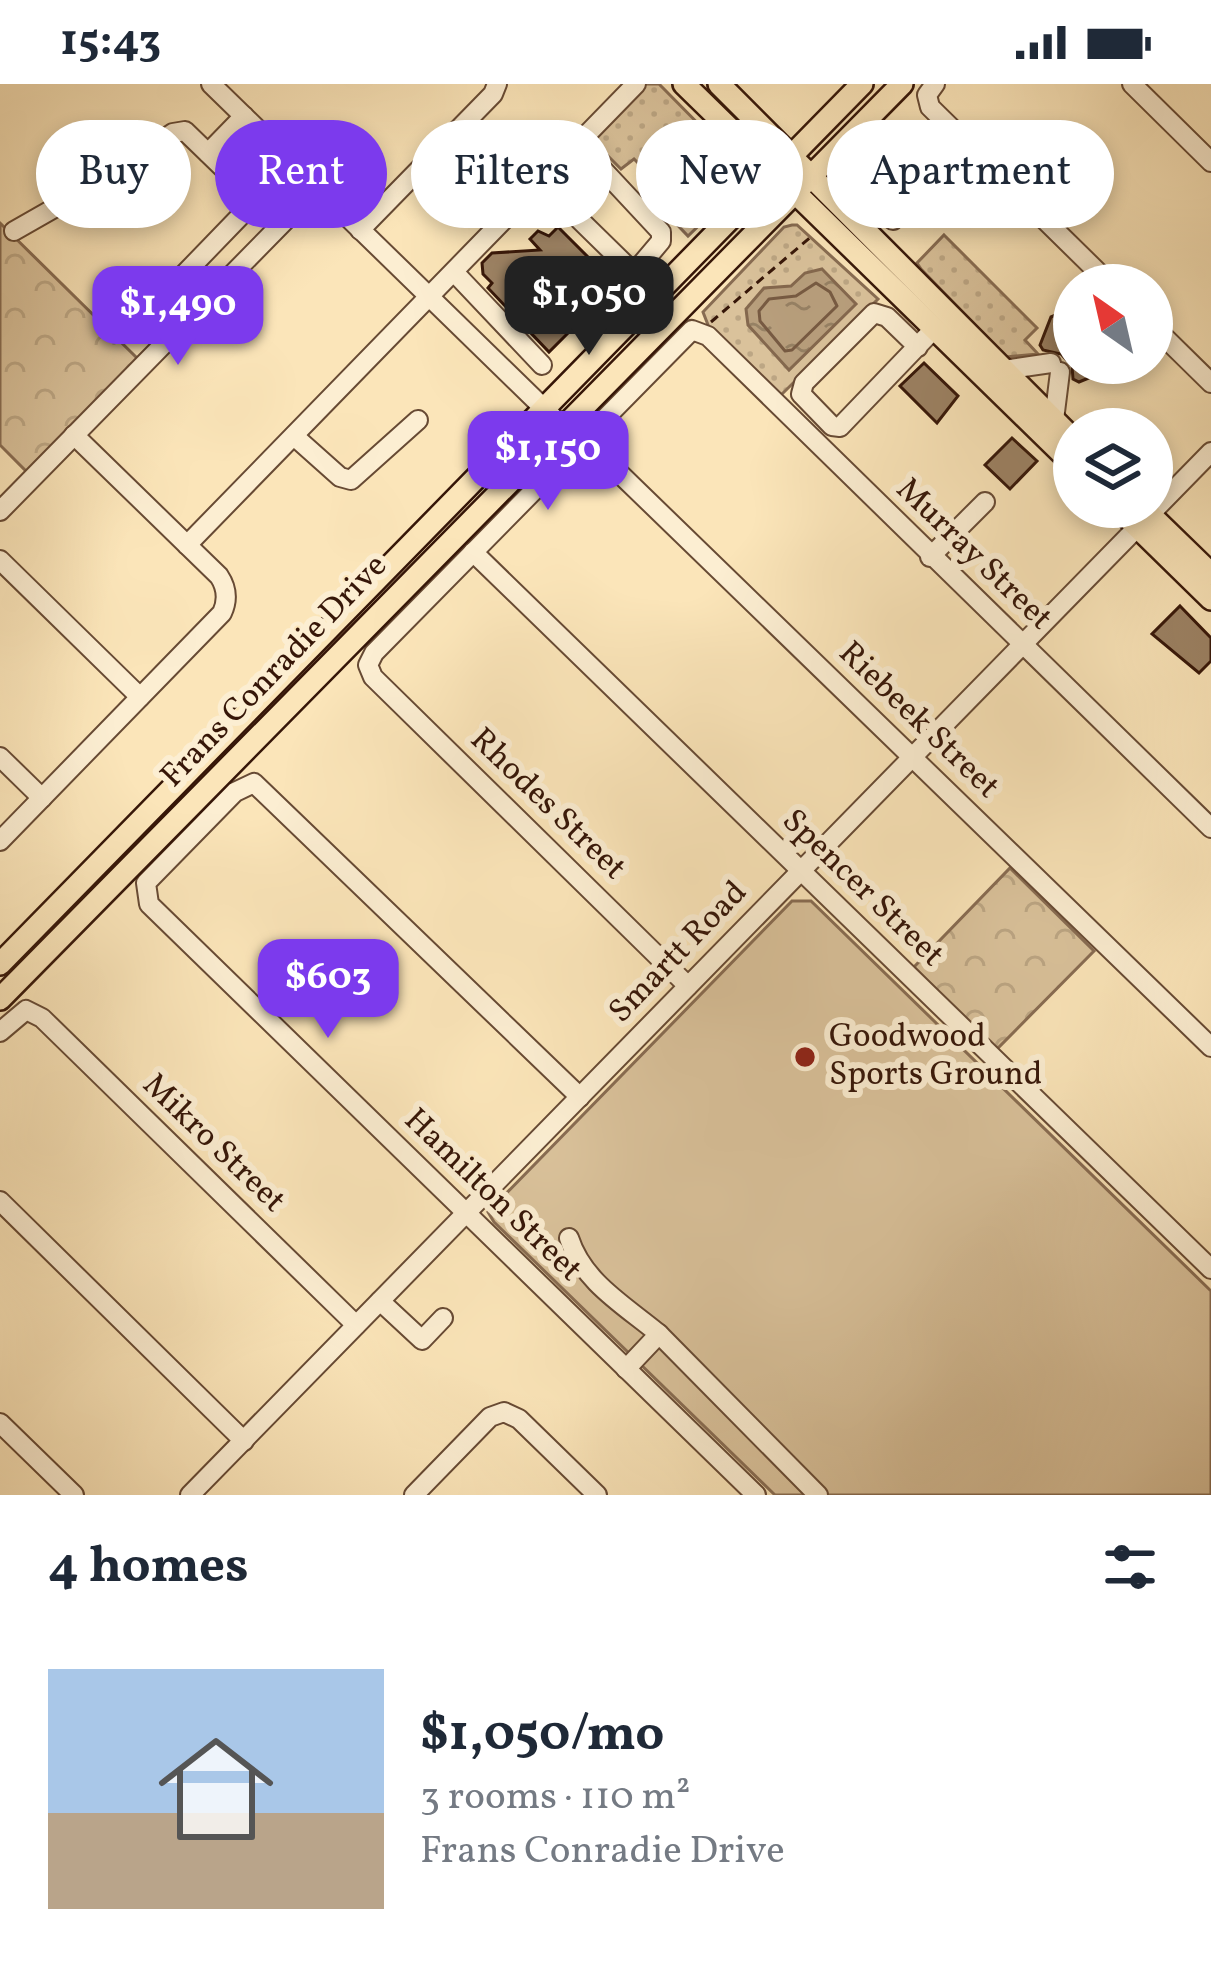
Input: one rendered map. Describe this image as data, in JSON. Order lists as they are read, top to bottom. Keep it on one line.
{"streets":{"main road":["Frans Conradie Drive"],"street":["Murray Street","Riebeek Street","Rhodes Street","Spencer Street","Smartt Road","Mikro Street","Hamilton Street"]},"crossings":[["Murray Street","Smartt Road"],["Riebeek Street","Smartt Road"],["Rhodes Street","Spencer Street"],["Rhodes Street","Smartt Road"],["Spencer Street","Smartt Road"],["Smartt Road","Mikro Street"],["Smartt Road","Hamilton Street"]],"places":["Goodwood Sports Ground"],"north":"top left","page":{"status":"15:43","chip":["Buy","Rent","Filters","New","Apartment"],"price":["$1,050","$1,490","$1,150","$603"],"heading":"4 homes","list":[{"name":"$1,050/mo","note":"3 rooms · 110 m² · Frans Conradie Drive"}]}}
